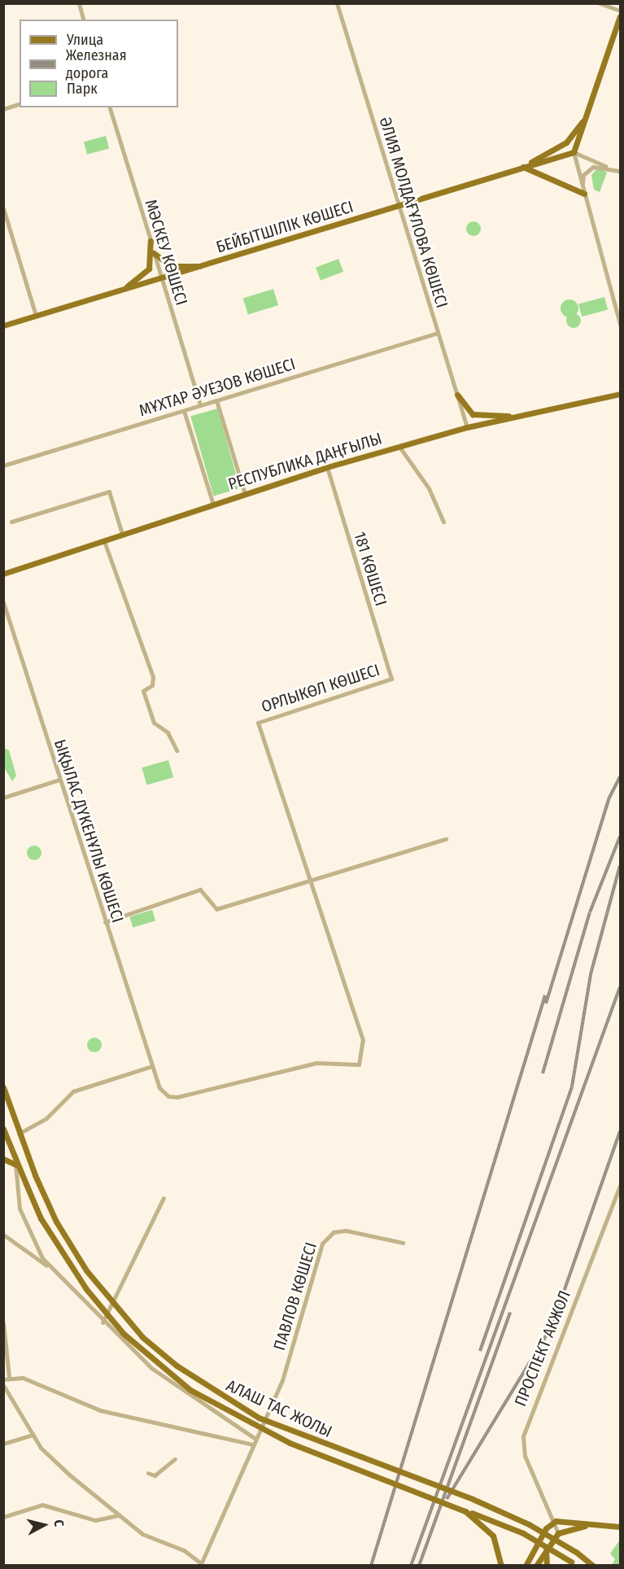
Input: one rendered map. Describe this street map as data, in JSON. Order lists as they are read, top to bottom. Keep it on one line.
{"streets":{"main road":["БЕЙБІТШІЛІК КӨШЕСІ","РЕСПУБЛИКА ДАҢҒЫЛЫ","АЛАШ ТАС ЖОЛЫ"],"street":["ӘЛИЯ МОЛДАҒҰЛОВА КӨШЕСІ","МӘСКЕУ КӨШЕСІ","МҰХТАР ӘУЕЗОВ КӨШЕСІ","181 КӨШЕСІ","ОРЛЫКӨЛ КӨШЕСІ","ЫҚЫЛАС ДҮКЕНҰЛЫ КӨШЕСІ","ПАВЛОВ КӨШЕСІ","ПРОСПЕКТ АКЖОЛ"]},"crossings":[["ӘЛИЯ МОЛДАҒҰЛОВА КӨШЕСІ","БЕЙБІТШІЛІК КӨШЕСІ"],["ӘЛИЯ МОЛДАҒҰЛОВА КӨШЕСІ","МҰХТАР ӘУЕЗОВ КӨШЕСІ"],["ӘЛИЯ МОЛДАҒҰЛОВА КӨШЕСІ","РЕСПУБЛИКА ДАҢҒЫЛЫ"],["БЕЙБІТШІЛІК КӨШЕСІ","МӘСКЕУ КӨШЕСІ"],["МӘСКЕУ КӨШЕСІ","МҰХТАР ӘУЕЗОВ КӨШЕСІ"],["РЕСПУБЛИКА ДАҢҒЫЛЫ","181 КӨШЕСІ"],["181 КӨШЕСІ","ОРЛЫКӨЛ КӨШЕСІ"],["ОРЛЫКӨЛ КӨШЕСІ","ЫҚЫЛАС ДҮКЕНҰЛЫ КӨШЕСІ"]],"legend":["Улица","Железная дорога","Парк"],"north":"right"}
